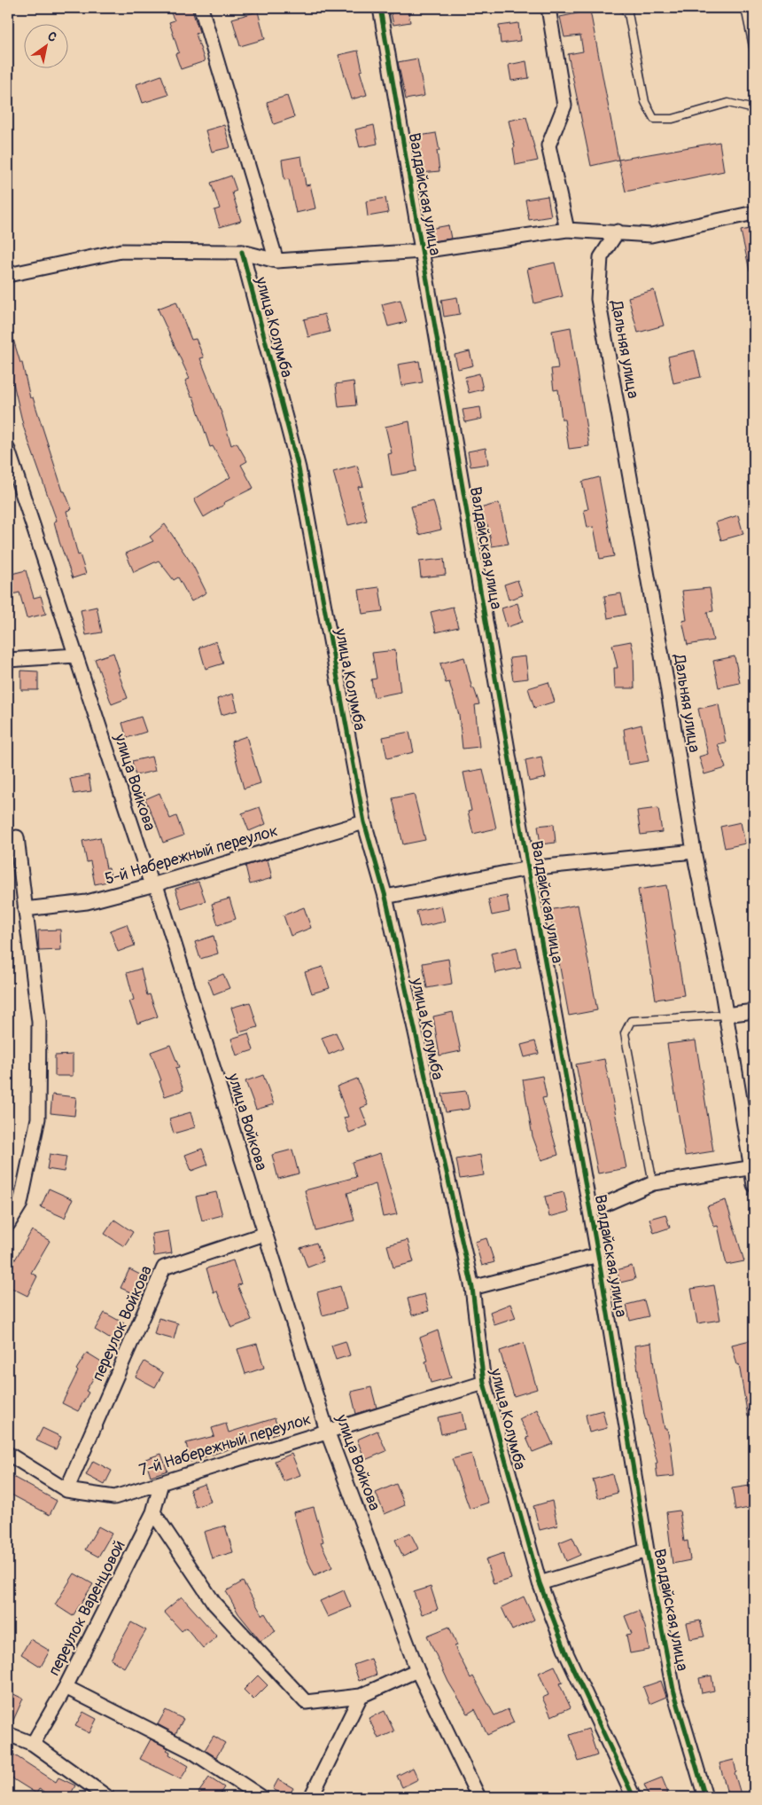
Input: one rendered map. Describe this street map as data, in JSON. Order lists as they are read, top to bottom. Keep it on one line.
{"streets":{"street":["Валдайская улица","улица Колумба","Дальняя улица","улица Войкова","5-й Набережный переулок","переулок Войкова","7-й Набережный переулок","переулок Варенцовой"]},"crossings":[["улица Колумба","5-й Набережный переулок"],["улица Колумба","7-й Набережный переулок"],["улица Войкова","5-й Набережный переулок"],["улица Войкова","переулок Войкова"],["улица Войкова","7-й Набережный переулок"],["переулок Войкова","7-й Набережный переулок"],["7-й Набережный переулок","переулок Варенцовой"]],"north":"top right"}
